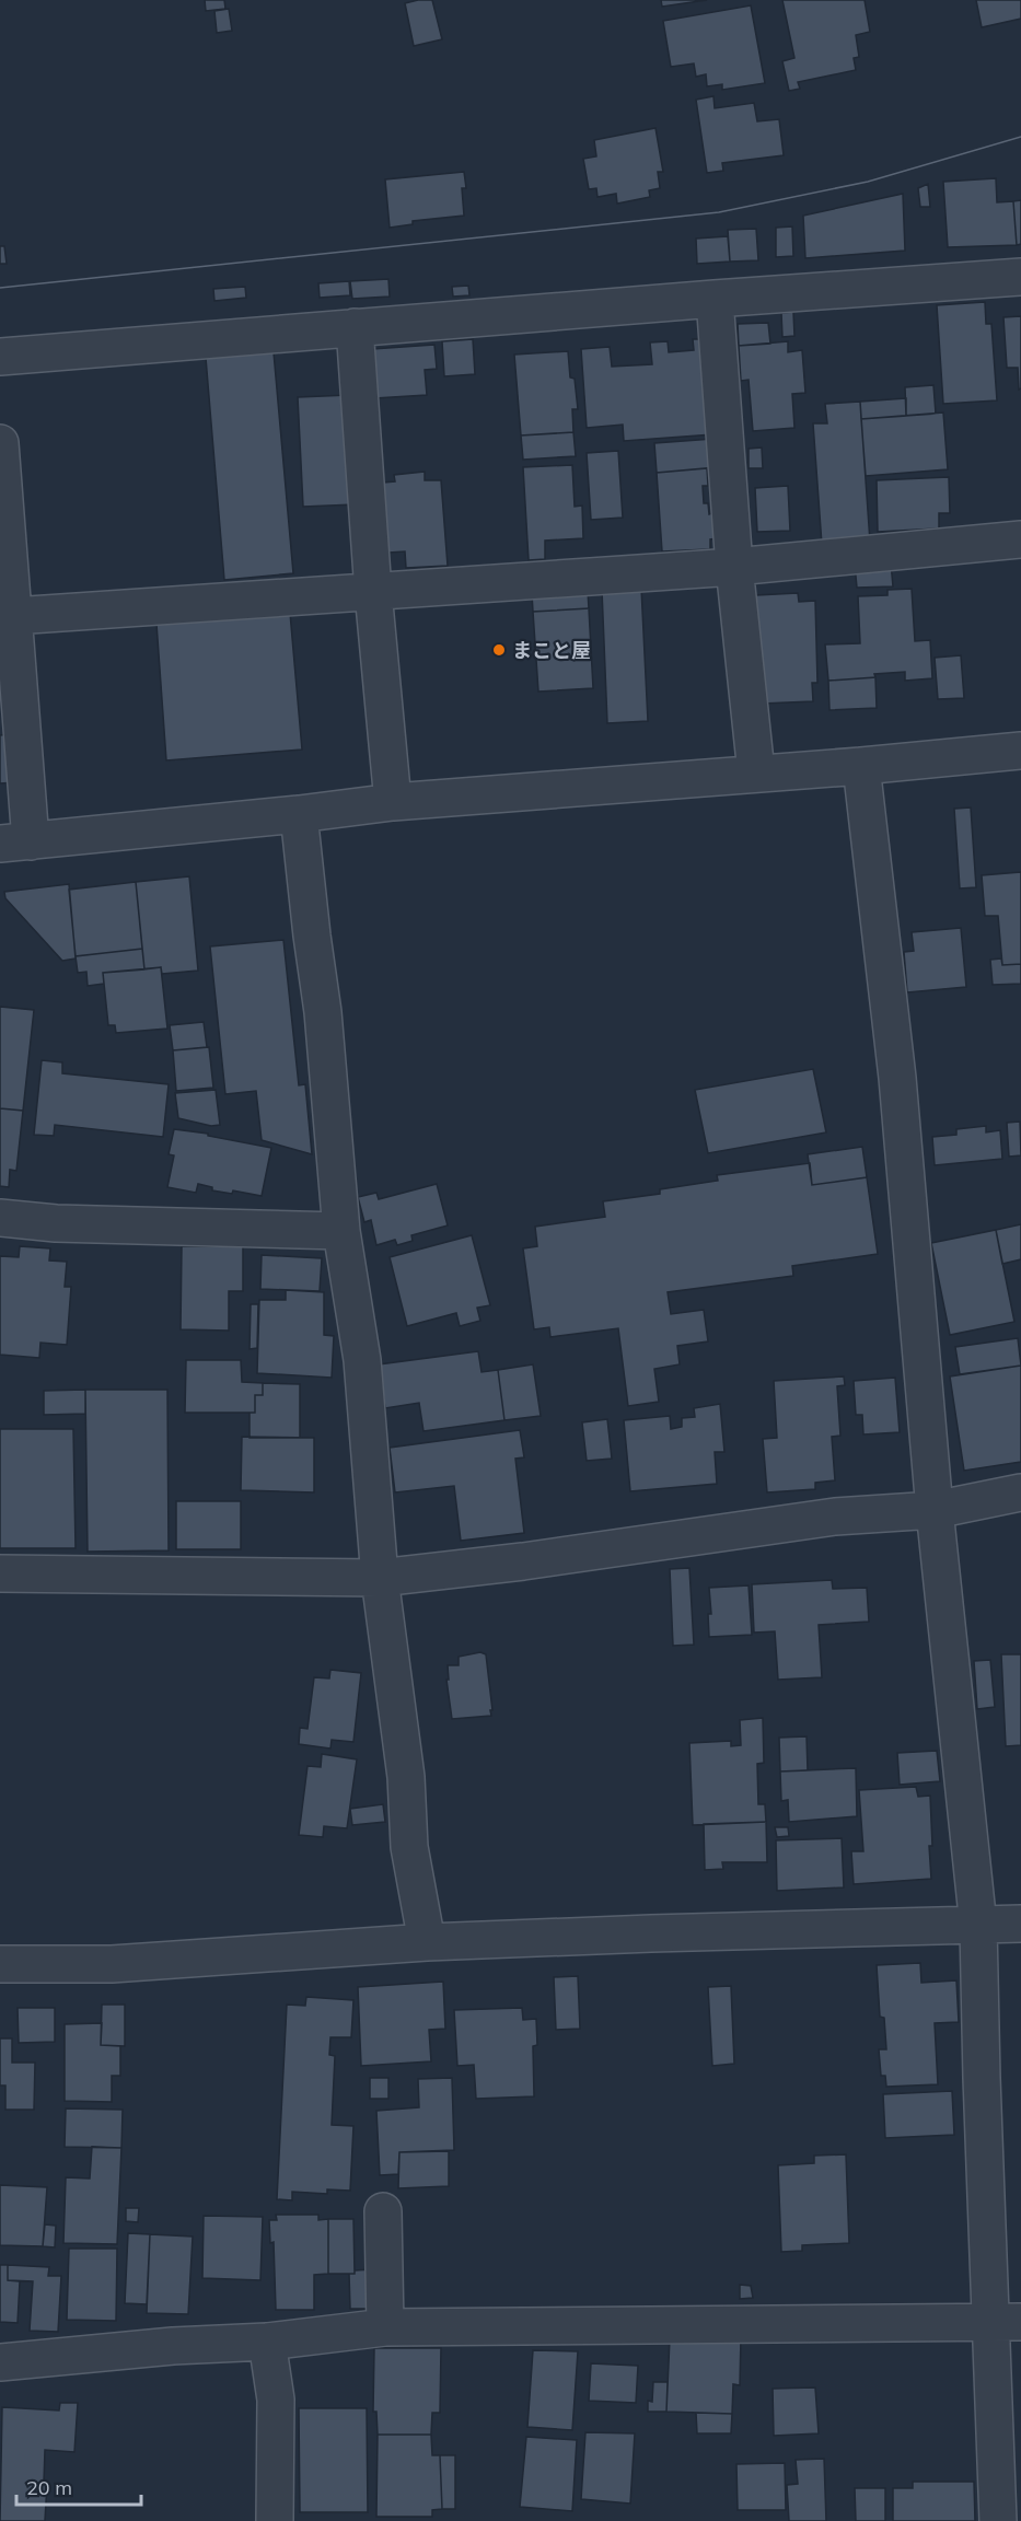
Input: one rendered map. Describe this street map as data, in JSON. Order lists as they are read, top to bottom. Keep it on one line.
{"places":["まこと屋"],"scale_bar":"20 m"}
